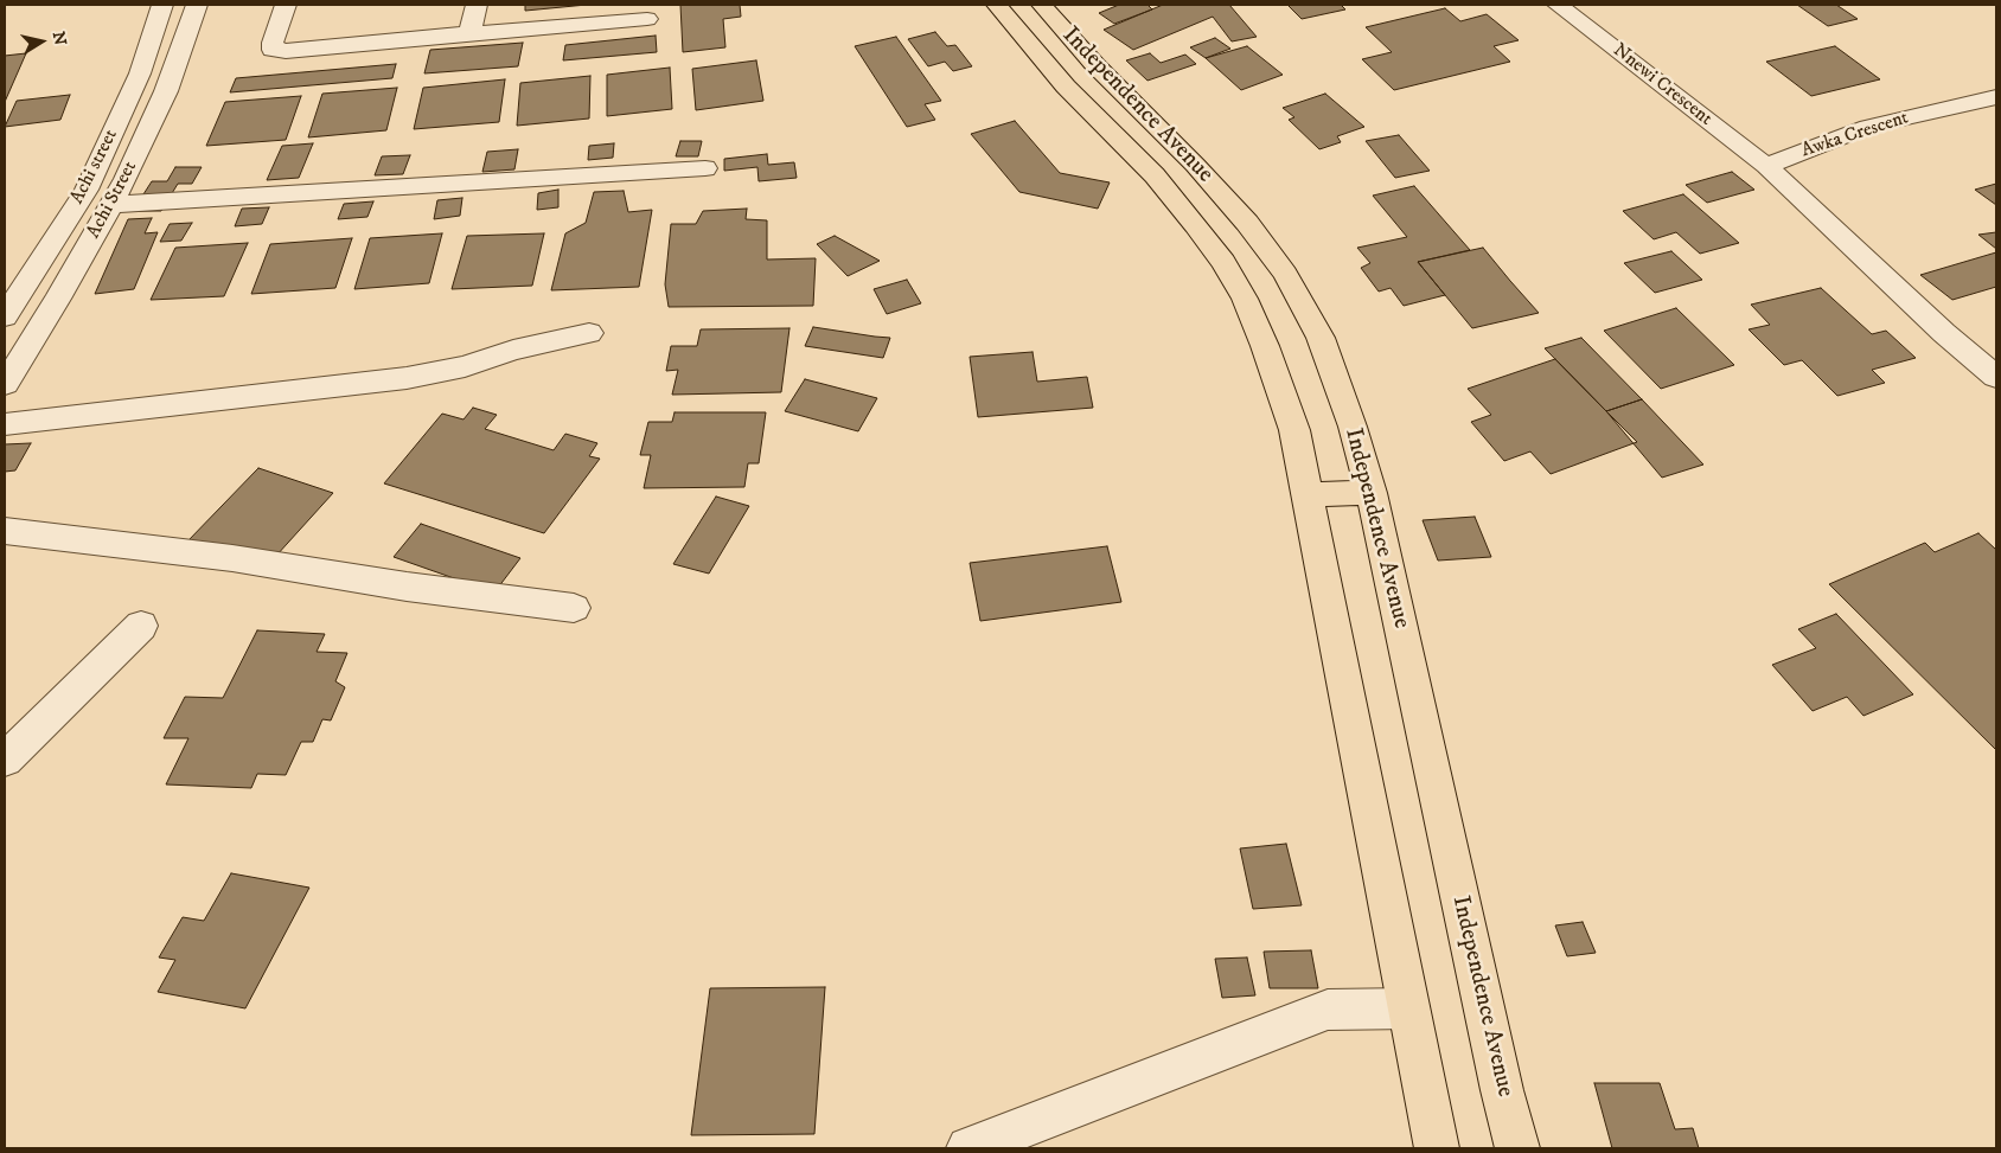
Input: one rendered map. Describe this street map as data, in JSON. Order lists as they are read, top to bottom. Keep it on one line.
{"streets":{"main road":["Independence Avenue"],"street":["Nnewi Crescent","Awka Crescent","Achi street","Achi Street"]},"crossings":[["Nnewi Crescent","Awka Crescent"]],"north":"right"}
